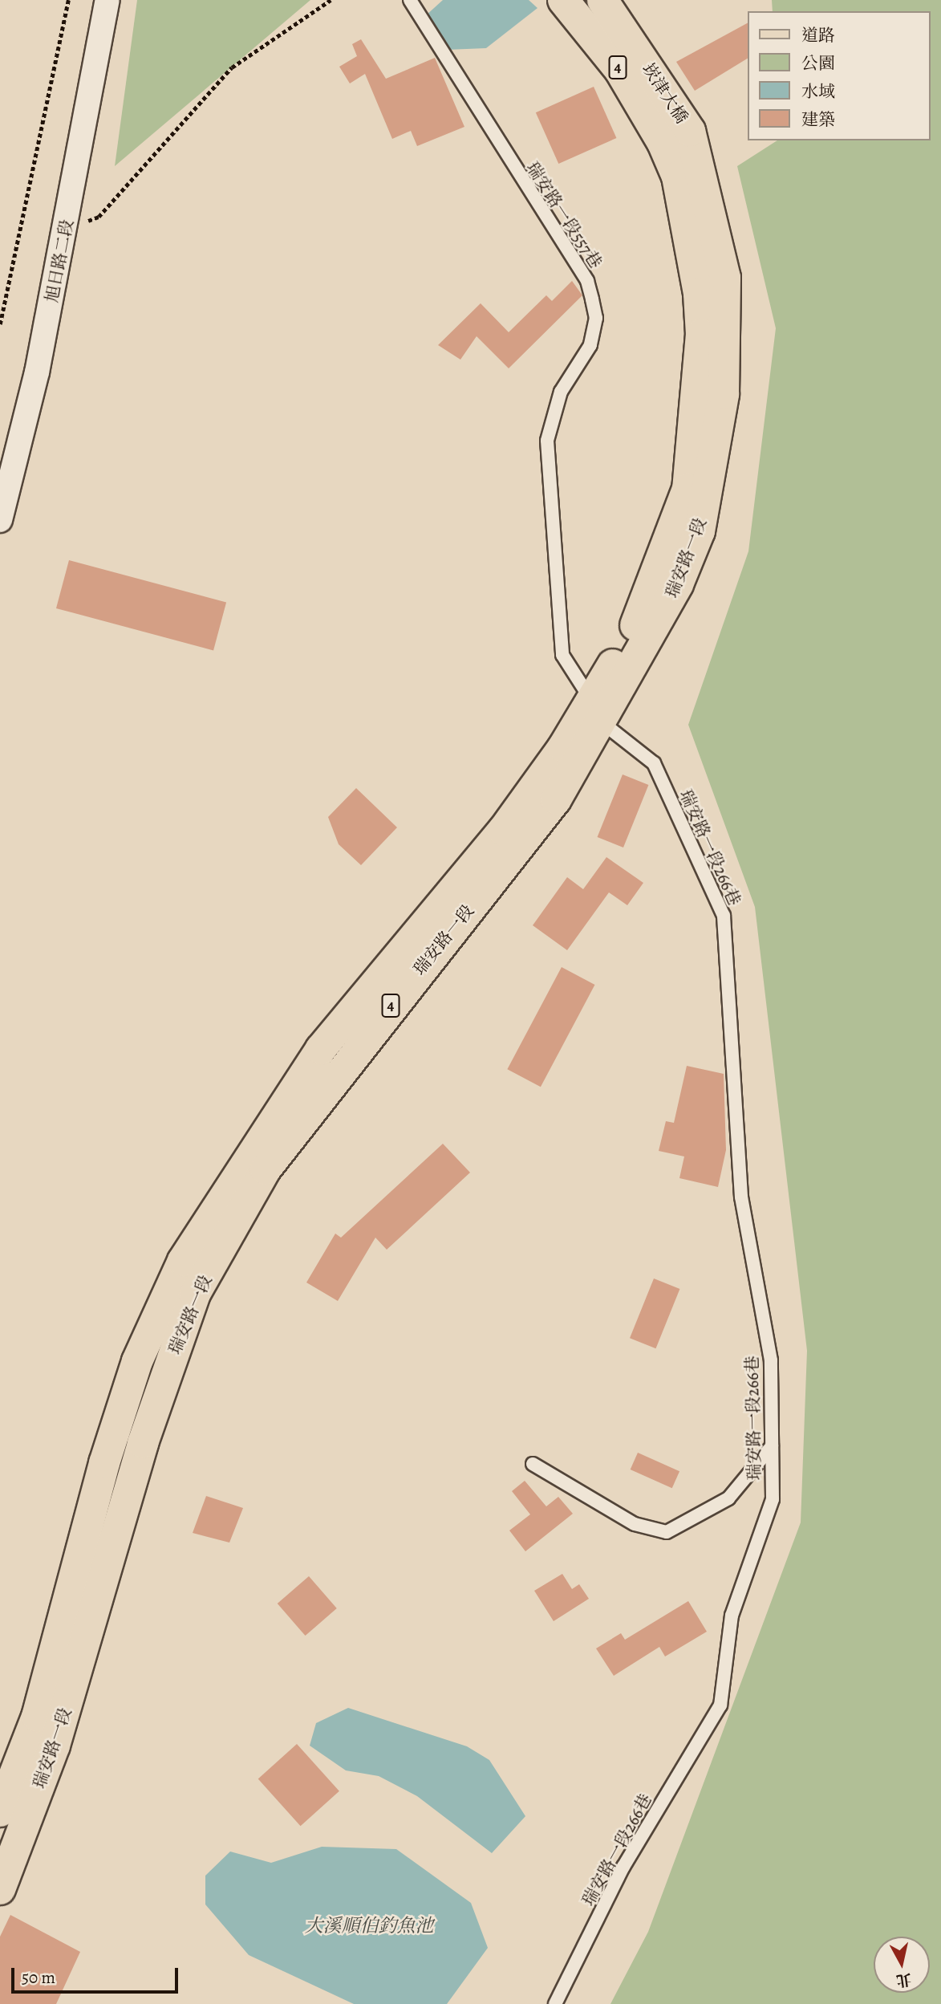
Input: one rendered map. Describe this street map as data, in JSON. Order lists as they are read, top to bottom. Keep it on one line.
{"streets":{"main road":["4","崁津大橋","瑞安路一段"],"street":["旭日路二段"],"lane":["瑞安路一段557巷","瑞安路一段266巷"]},"crossings":[["崁津大橋","瑞安路一段"],["瑞安路一段557巷","瑞安路一段"],["瑞安路一段557巷","瑞安路一段266巷"],["瑞安路一段","瑞安路一段266巷"]],"water":["大溪順伯釣魚池"],"legend":["道路","公園","水域","建築"],"scale_bar":"50 m","north":"bottom"}
